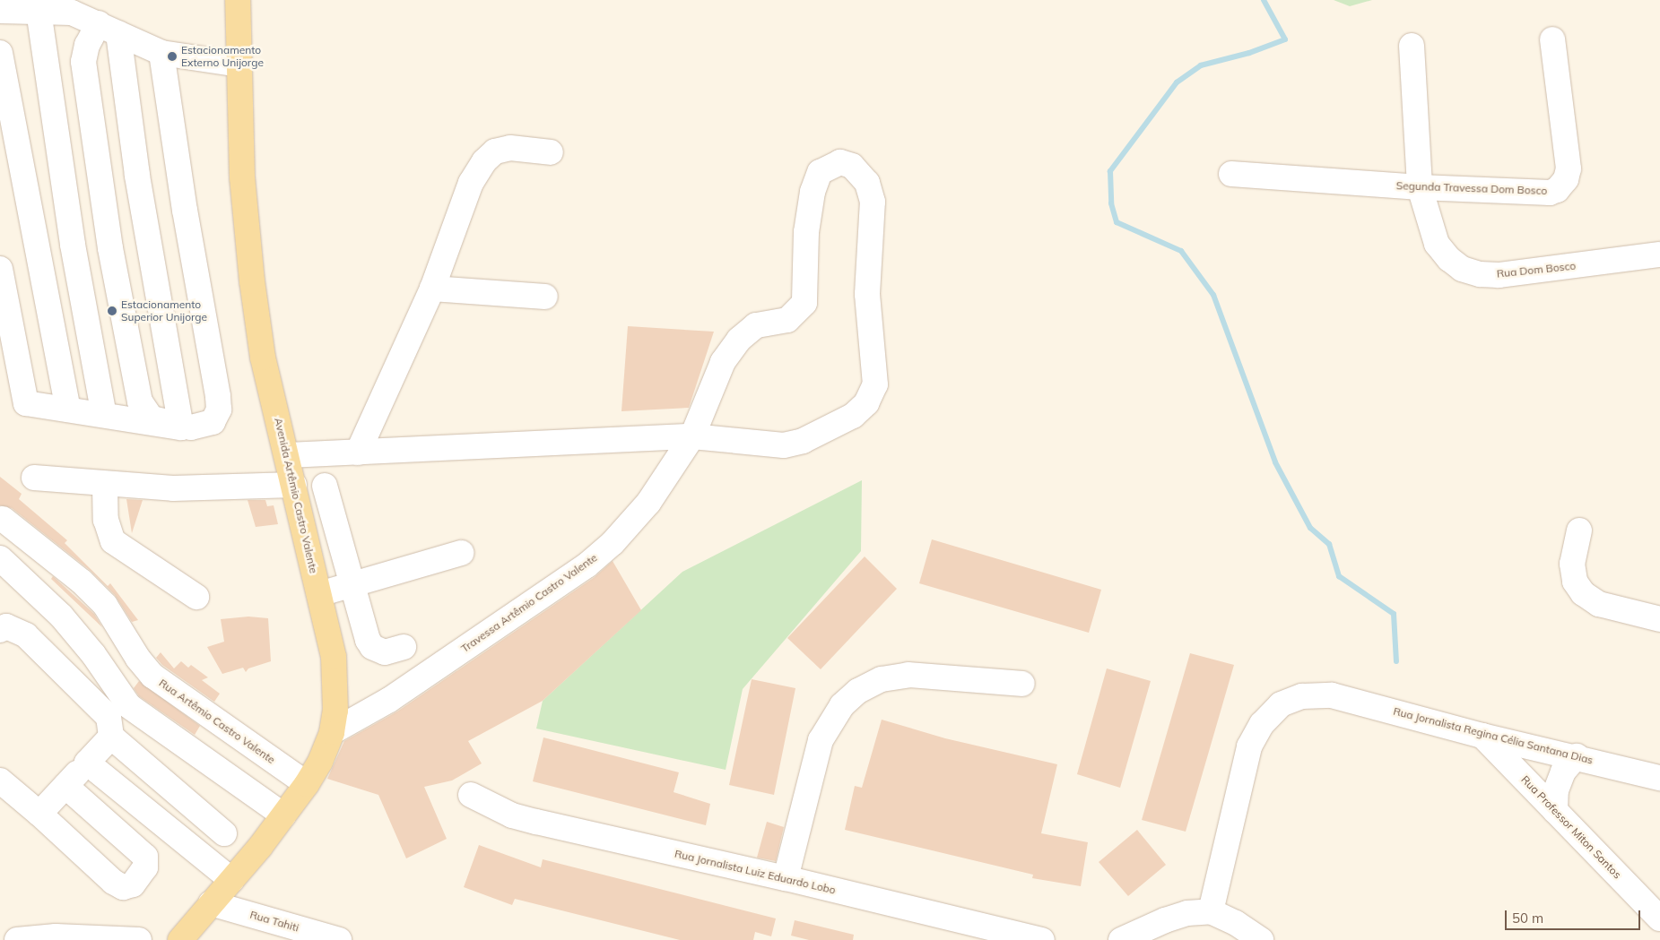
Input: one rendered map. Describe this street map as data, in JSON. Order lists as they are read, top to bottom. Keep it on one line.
{"streets":{"main road":["Avenida Artêmio Castro Valente"],"street":["Segunda Travessa Dom Bosco","Rua Dom Bosco","Travessa Artêmio Castro Valente","Rua Artêmio Castro Valente","Rua Jornalista Regina Célia Santana Dias","Rua Professor Miton Santos","Rua Jornalista Luiz Eduardo Lobo","Rua Tahiti"]},"crossings":[["Segunda Travessa Dom Bosco","Rua Dom Bosco"],["Avenida Artêmio Castro Valente","Travessa Artêmio Castro Valente"],["Avenida Artêmio Castro Valente","Rua Artêmio Castro Valente"],["Avenida Artêmio Castro Valente","Rua Tahiti"],["Rua Jornalista Regina Célia Santana Dias","Rua Professor Miton Santos"]],"places":["Estacionamento Externo Unijorge","Estacionamento Superior Unijorge"],"scale_bar":"50 m"}
